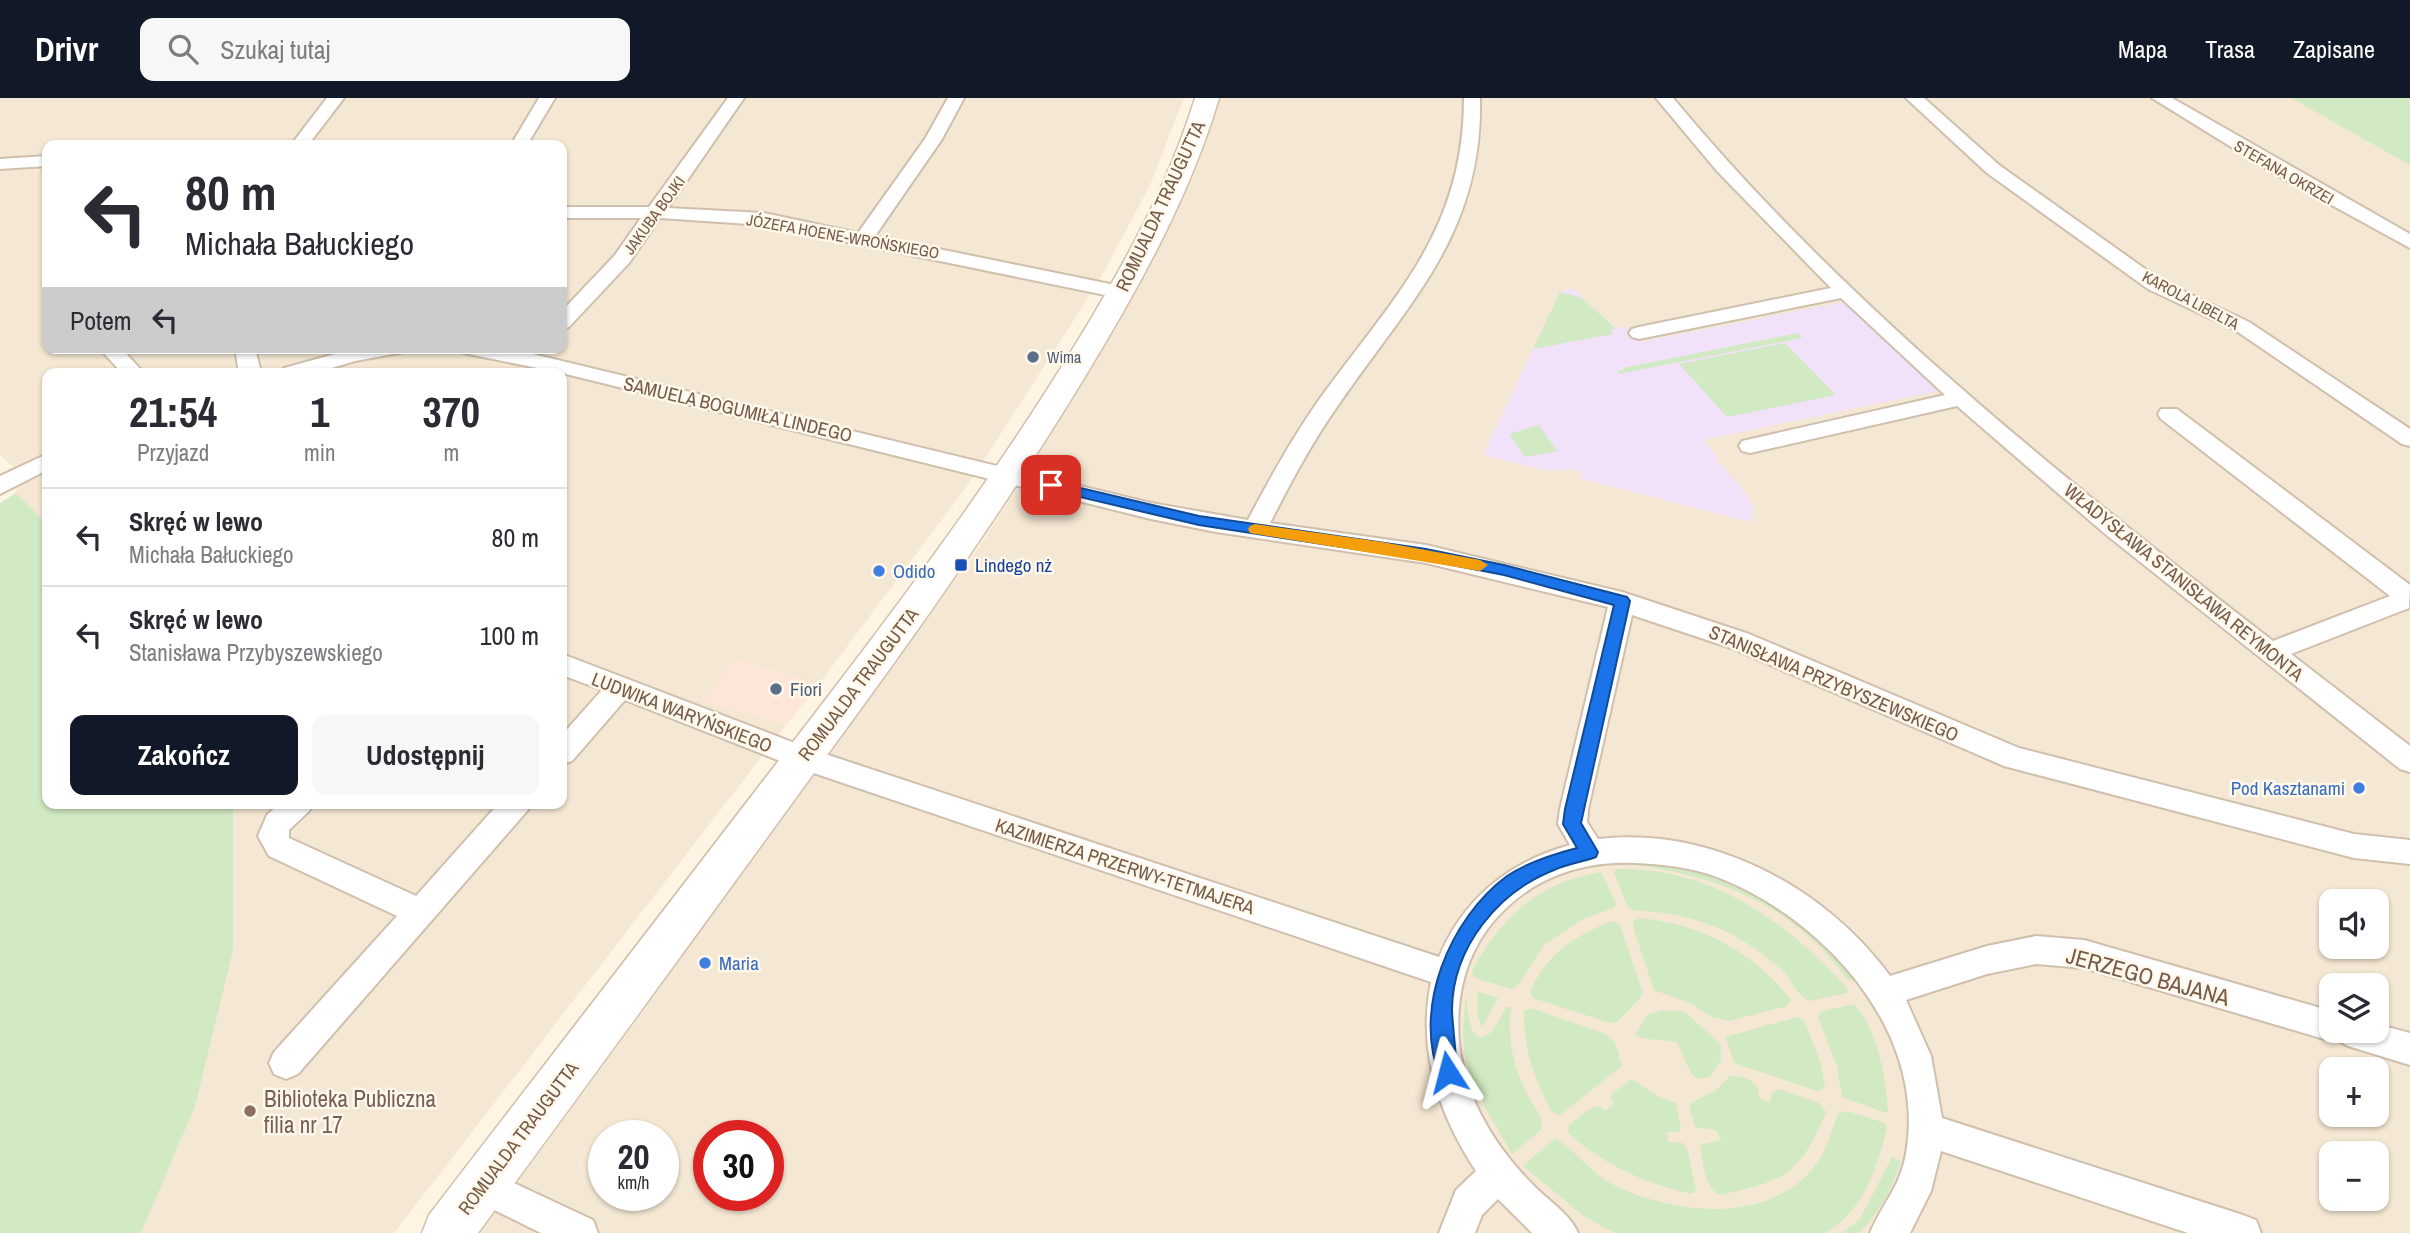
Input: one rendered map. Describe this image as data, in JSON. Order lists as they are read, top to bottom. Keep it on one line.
{"streets":{"street":["STEFANA OKRZEI","ROMUALDA TRAUGUTTA","JAKUBA BOJKI","JÓZEFA HOENE-WROŃSKIEGO","KAROLA LIBELTA","SAMUELA BOGUMIŁA LINDEGO","WŁADYSŁAWA STANISŁAWA REYMONTA","STANISŁAWA PRZYBYSZEWSKIEGO","LUDWIKA WARYŃSKIEGO","KAZIMIERZA PRZERWY-TETMAJERA","JERZEGO BAJANA"]},"crossings":[["ROMUALDA TRAUGUTTA","JÓZEFA HOENE-WROŃSKIEGO"],["ROMUALDA TRAUGUTTA","SAMUELA BOGUMIŁA LINDEGO"],["ROMUALDA TRAUGUTTA","STANISŁAWA PRZYBYSZEWSKIEGO"],["ROMUALDA TRAUGUTTA","LUDWIKA WARYŃSKIEGO"],["ROMUALDA TRAUGUTTA","KAZIMIERZA PRZERWY-TETMAJERA"],["JAKUBA BOJKI","JÓZEFA HOENE-WROŃSKIEGO"],["SAMUELA BOGUMIŁA LINDEGO","STANISŁAWA PRZYBYSZEWSKIEGO"],["LUDWIKA WARYŃSKIEGO","KAZIMIERZA PRZERWY-TETMAJERA"]],"places":{"other":["Wima","Odido","Fiori","Pod Kasztanami","Maria","Biblioteka Publiczna filia nr 17"],"transit":["Lindego nż"]},"page":{"header":"Drivr","search":"Szukaj tutaj","nav":["Mapa","Trasa","Zapisane"],"turn":["80 m","Michała Bałuckiego"],"then":"Potem","eta":["21:54","Przyjazd","1","min","370","m"],"list":[{"name":"Skręć w lewo","note":"Michała Bałuckiego","value":"80 m"},{"name":"Skręć w lewo","note":"Stanisława Przybyszewskiego","value":"100 m"}],"buttons":["Zakończ","Udostępnij"],"map_buttons":["+","−"],"speed":"20 km/h","limit":"30"}}
